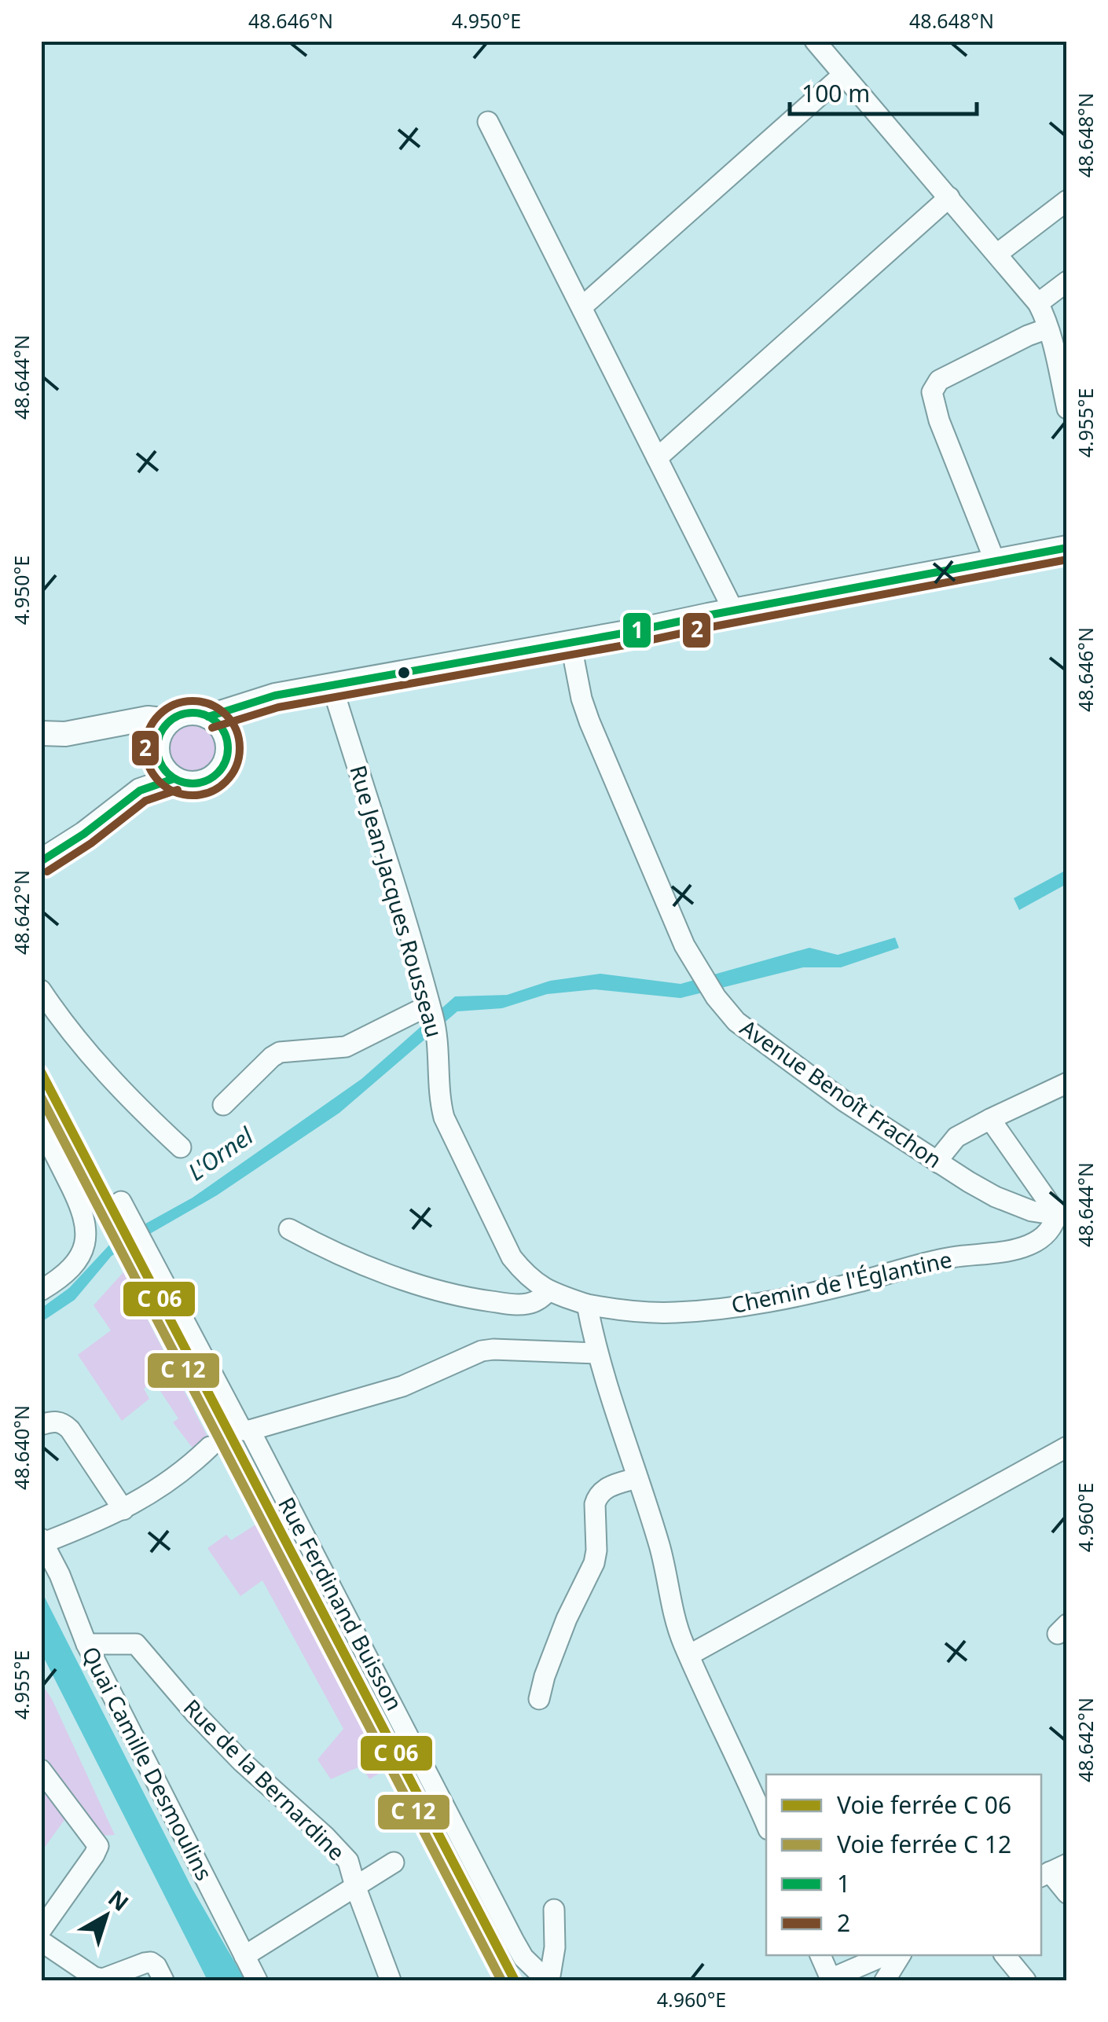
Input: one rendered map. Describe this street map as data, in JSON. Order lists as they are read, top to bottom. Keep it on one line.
{"streets":{"street":["Rue Jean-Jacques Rousseau","Avenue Benoît Frachon","Chemin de l'Églantine","Rue Ferdinand Buisson","Quai Camille Desmoulins","Rue de la Bernardine"]},"crossings":[["Rue Jean-Jacques Rousseau","Chemin de l'Églantine"],["Avenue Benoît Frachon","Chemin de l'Églantine"],["Quai Camille Desmoulins","Rue de la Bernardine"]],"water":["L'Ornel"],"lines":["transit line 1","transit line 2"],"legend":["Voie ferrée C 06","Voie ferrée C 12","1","2"],"scale_bar":"100 m","north":"top right","coordinates":["48.646°N","4.950°E","48.648°N","48.644°N","4.955°E","48.642°N","48.640°N","4.960°E"]}
